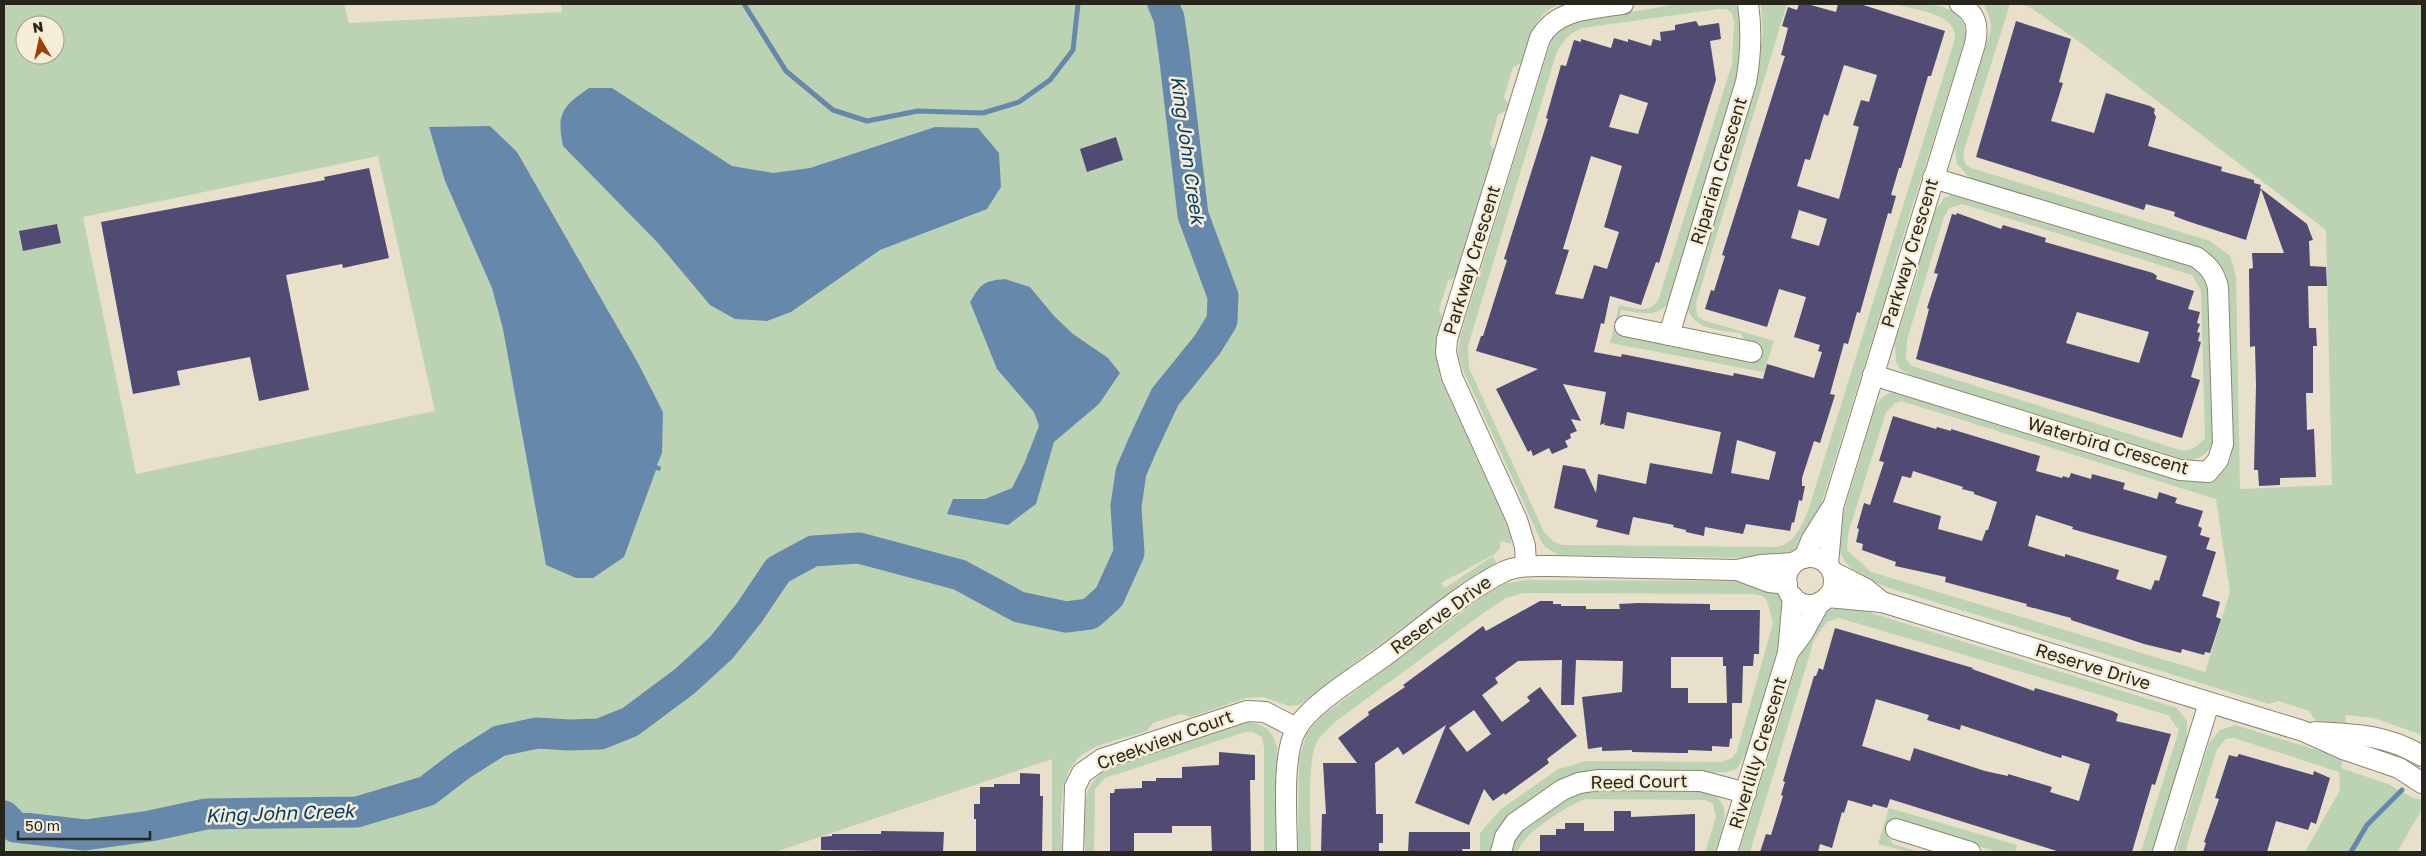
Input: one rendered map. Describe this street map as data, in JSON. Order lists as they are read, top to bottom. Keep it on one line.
{"streets":{"street":["Riparian Crescent","Parkway Crescent","Waterbird Crescent","Reserve Drive","Creekview Court","Riverlilly Crescent","Reed Court"]},"crossings":[["Parkway Crescent","Waterbird Crescent"],["Parkway Crescent","Reserve Drive"],["Parkway Crescent","Riverlilly Crescent"],["Reserve Drive","Creekview Court"],["Reserve Drive","Riverlilly Crescent"],["Riverlilly Crescent","Reed Court"]],"water":["King John Creek"],"scale_bar":"50 m","north":"top"}
